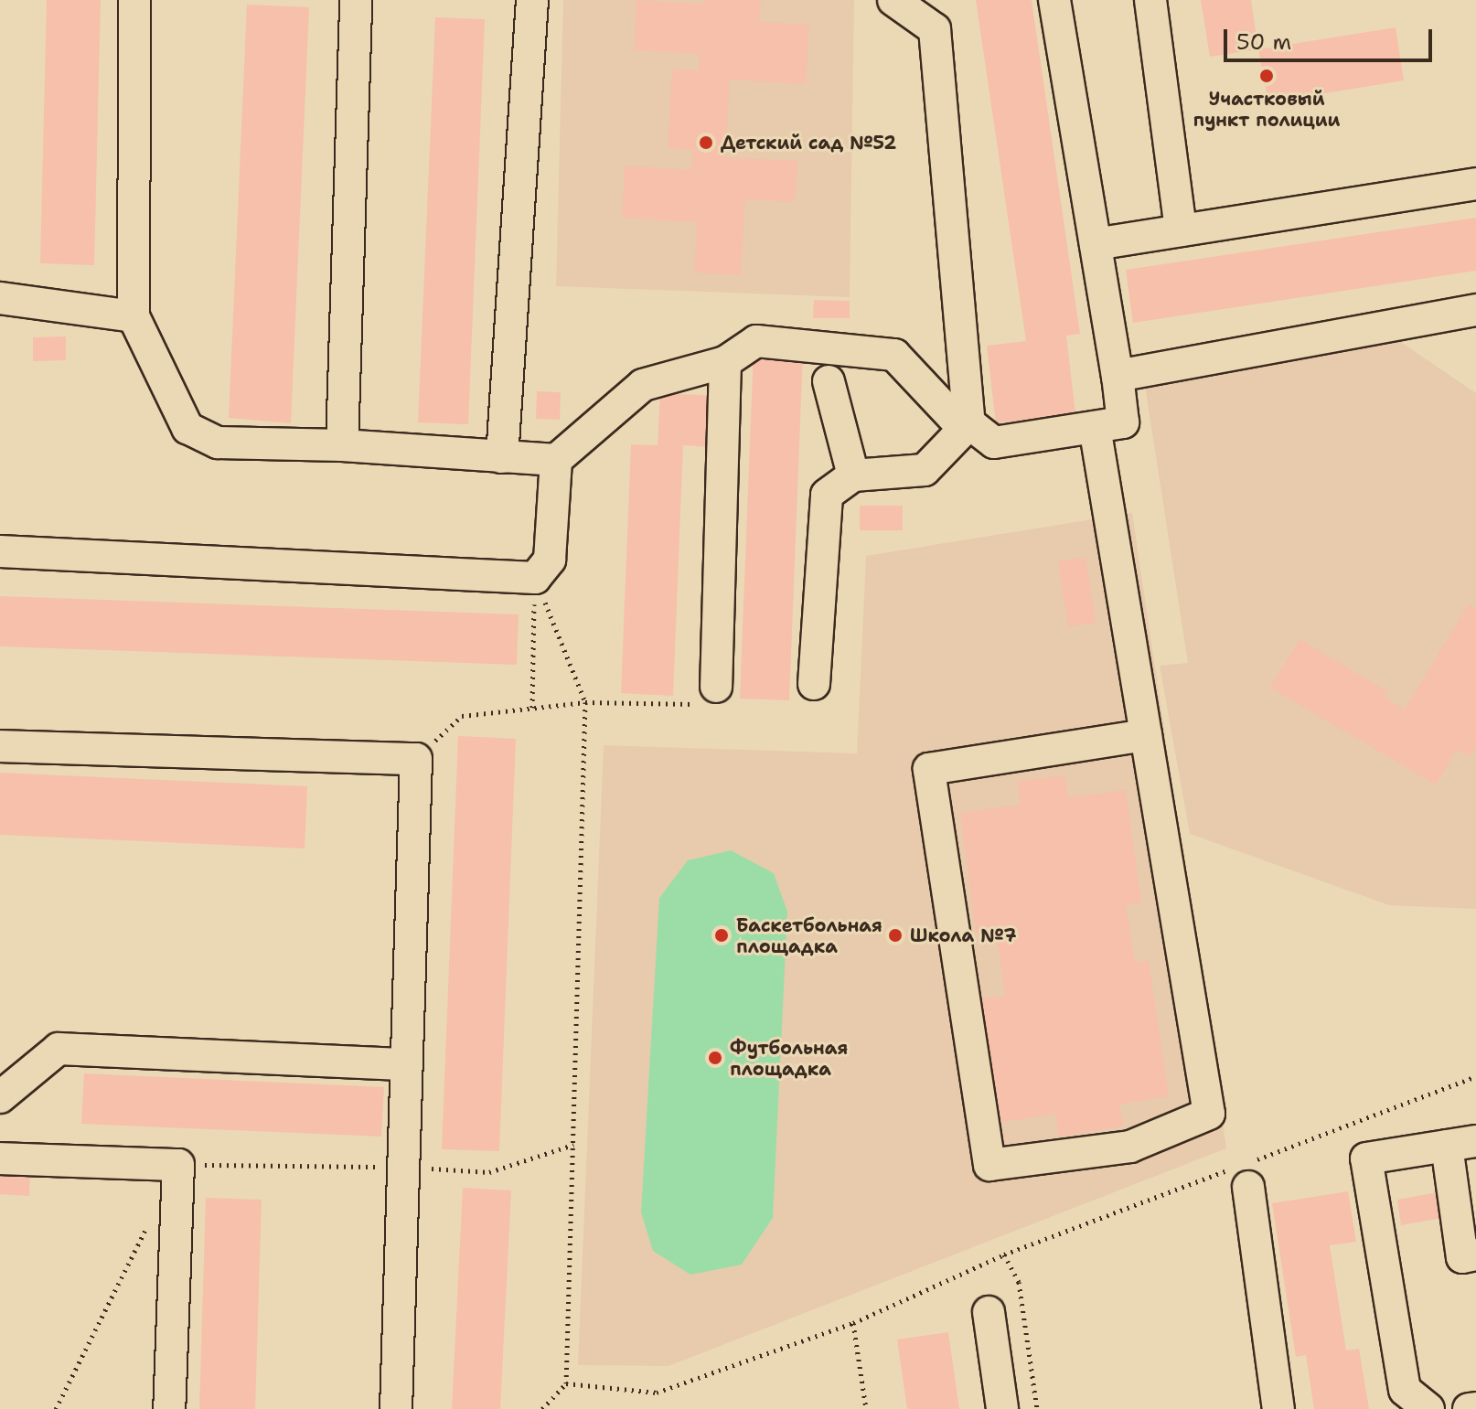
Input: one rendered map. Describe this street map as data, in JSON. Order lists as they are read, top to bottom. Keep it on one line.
{"places":["Участковый пункт полиции","Детский сад №52","Баскетбольная площадка","Школа №7","Футбольная площадка"],"scale_bar":"50 m"}
